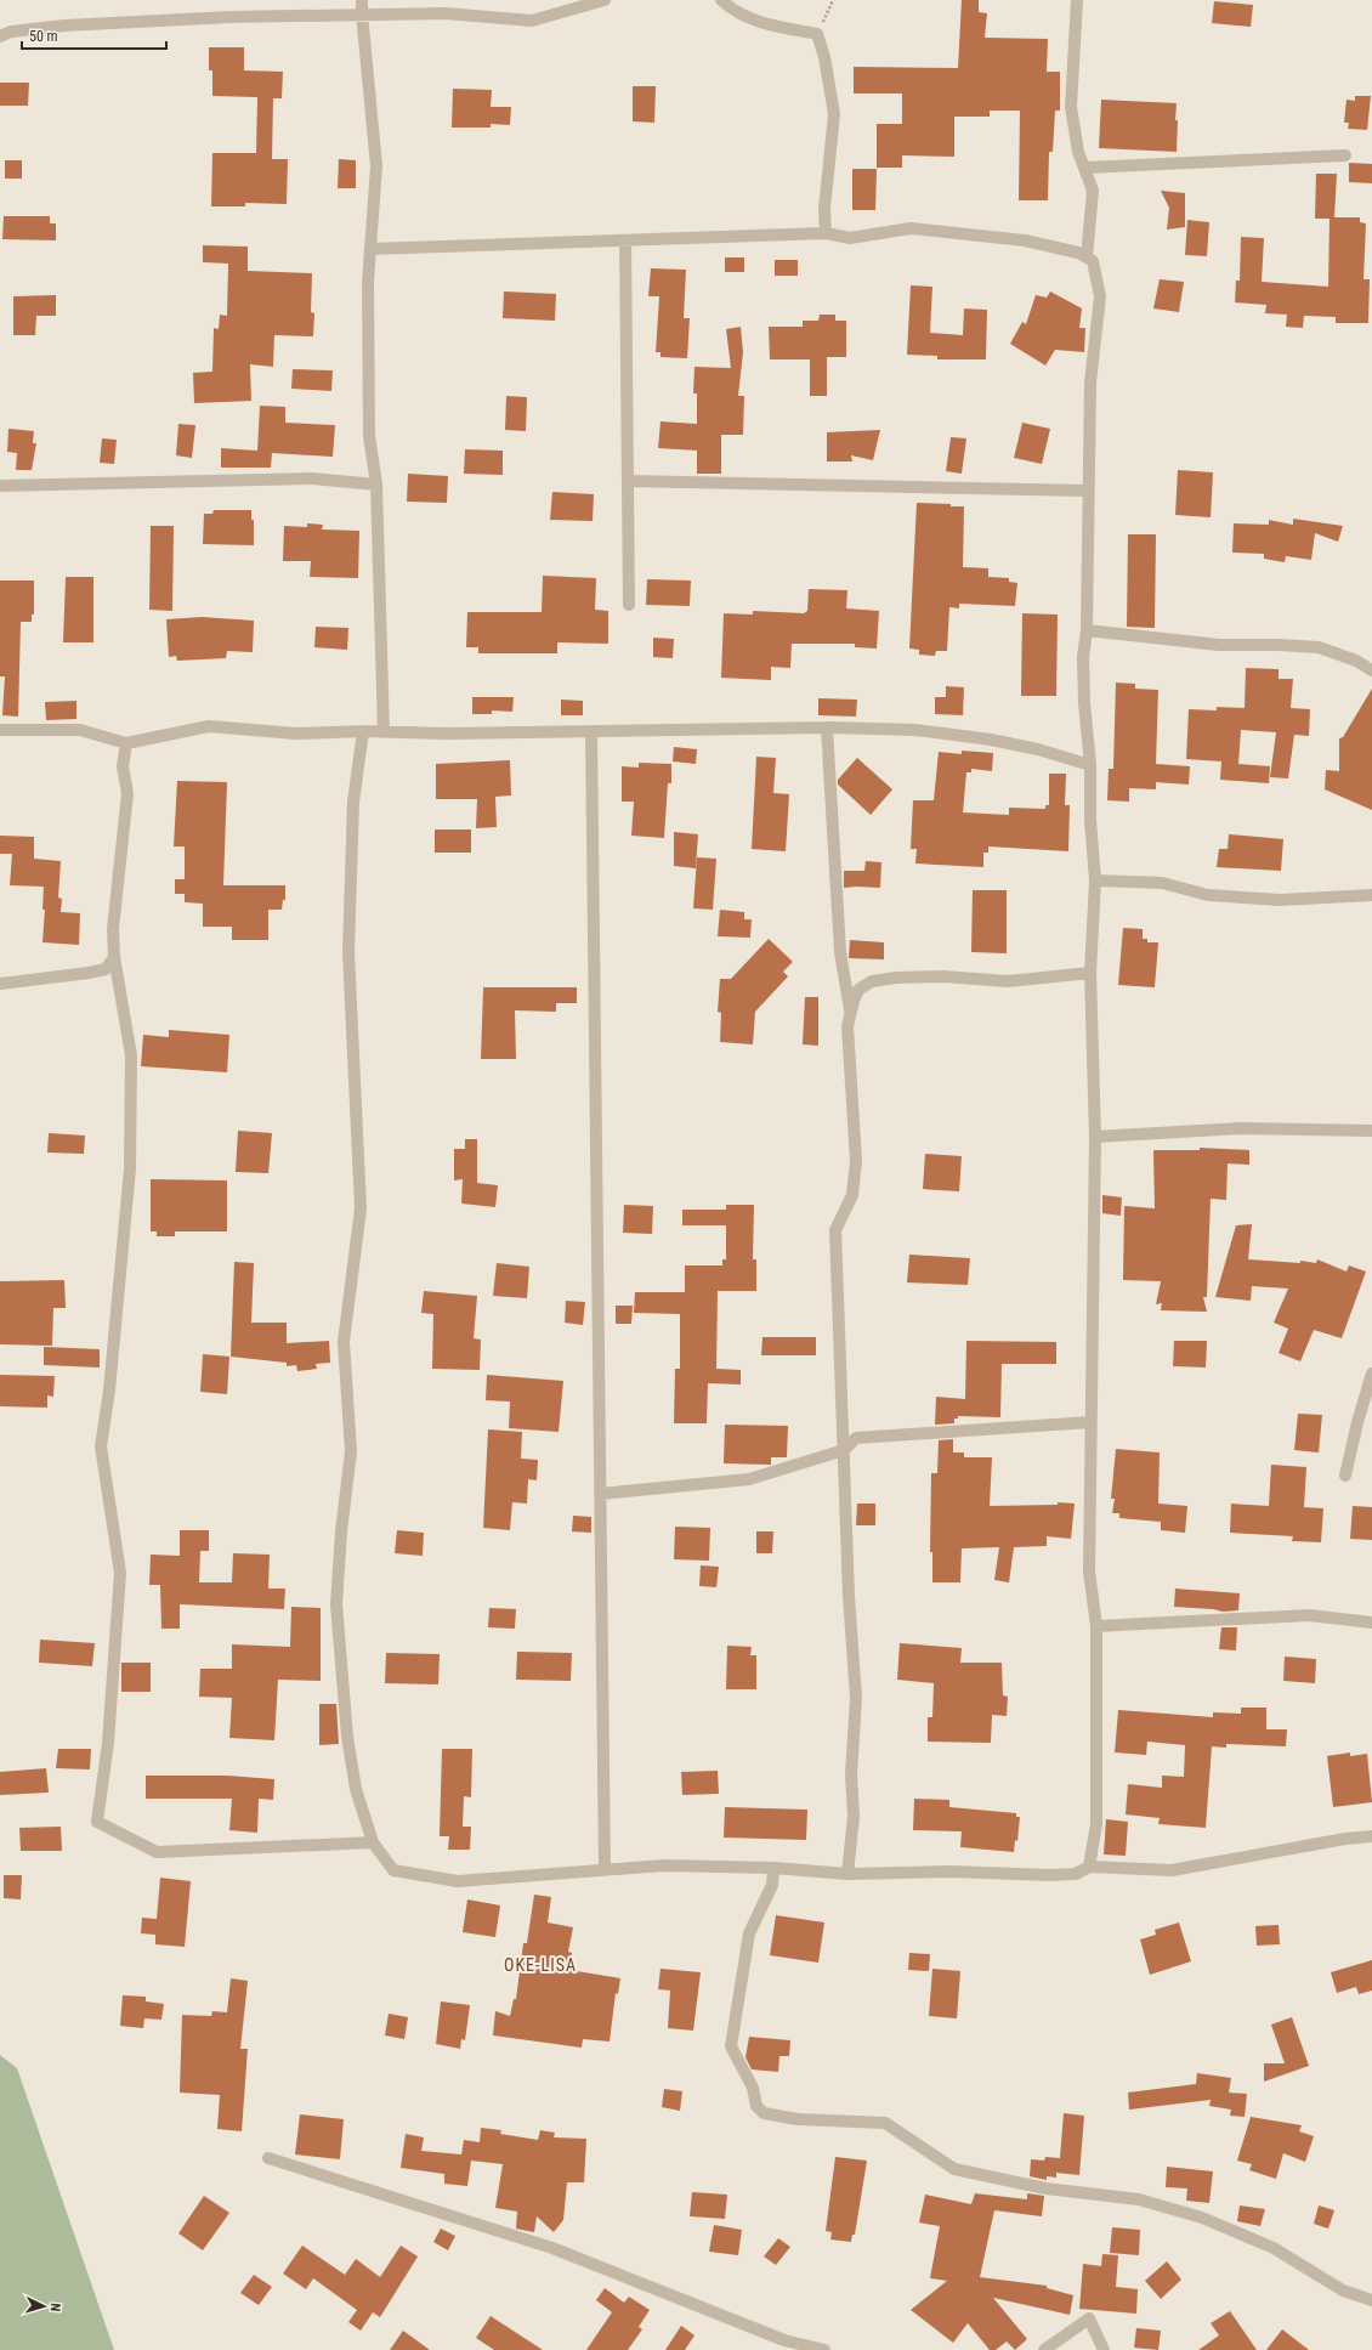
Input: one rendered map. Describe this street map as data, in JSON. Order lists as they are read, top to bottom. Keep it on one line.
{"districts":["OKE-LISA"],"scale_bar":"50 m","north":"right"}
